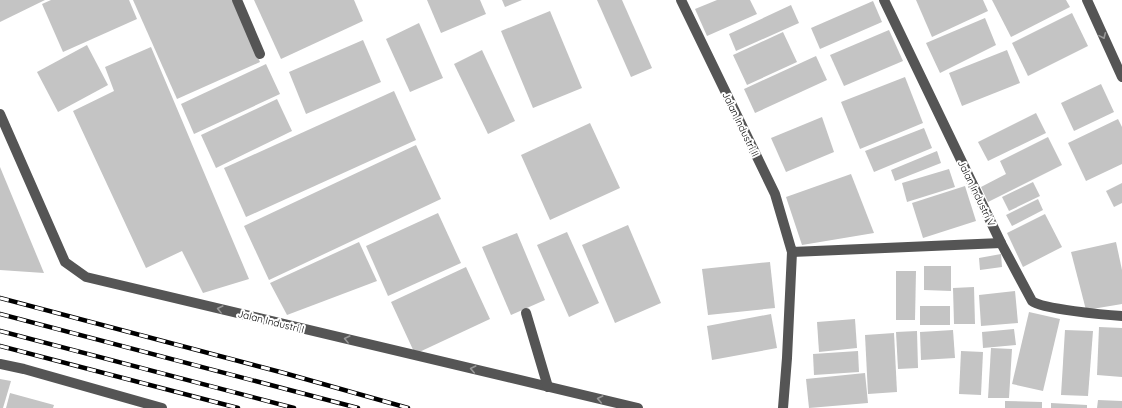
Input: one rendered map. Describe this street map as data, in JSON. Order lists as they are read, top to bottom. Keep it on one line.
{"streets":{"street":["Jalan Industri II","Jalan Industri V","Jalan Industri I"]},"one_way":["Jalan Industri I"]}
